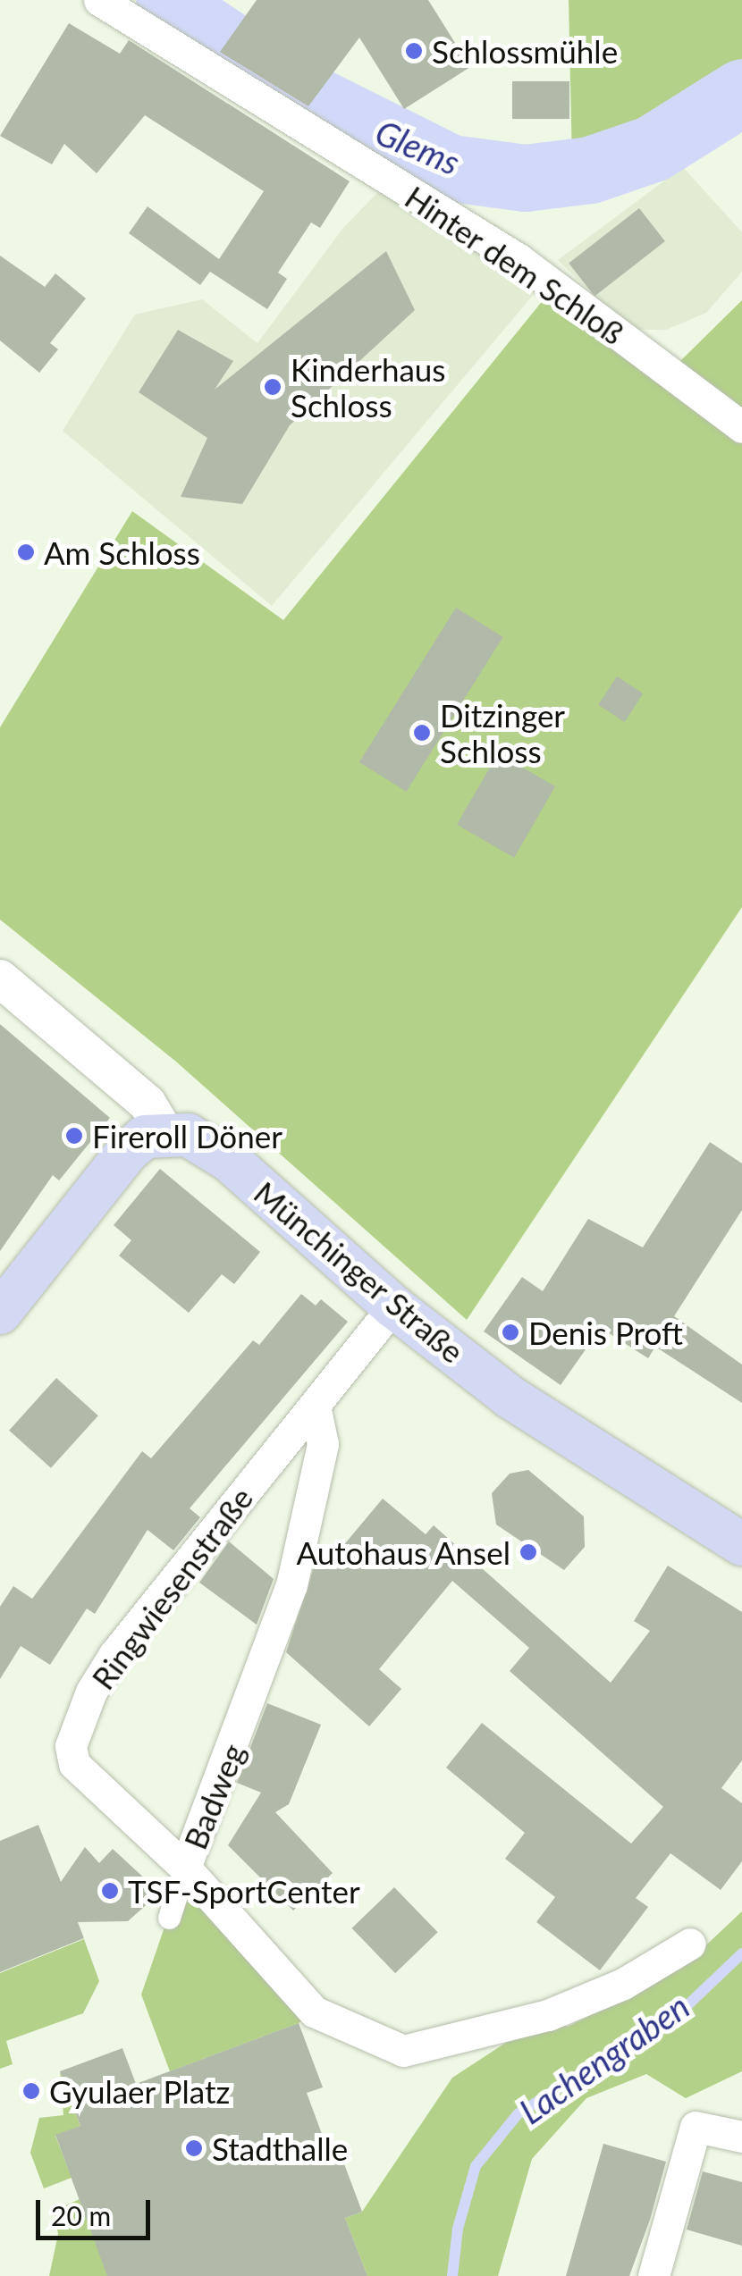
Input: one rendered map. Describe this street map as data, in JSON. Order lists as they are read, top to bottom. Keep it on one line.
{"streets":{"main road":["Münchinger Straße"],"street":["Hinter dem Schloß","Ringwiesenstraße","Badweg"]},"crossings":[["Münchinger Straße","Ringwiesenstraße"],["Ringwiesenstraße","Badweg"]],"water":["Glems","Lachengraben"],"places":["Schlossmühle","Kinderhaus Schloss","Am Schloss","Ditzinger Schloss","Fireroll Döner","Denis Proft","Autohaus Ansel","TSF-SportCenter","Gyulaer Platz","Stadthalle"],"scale_bar":"20 m"}
